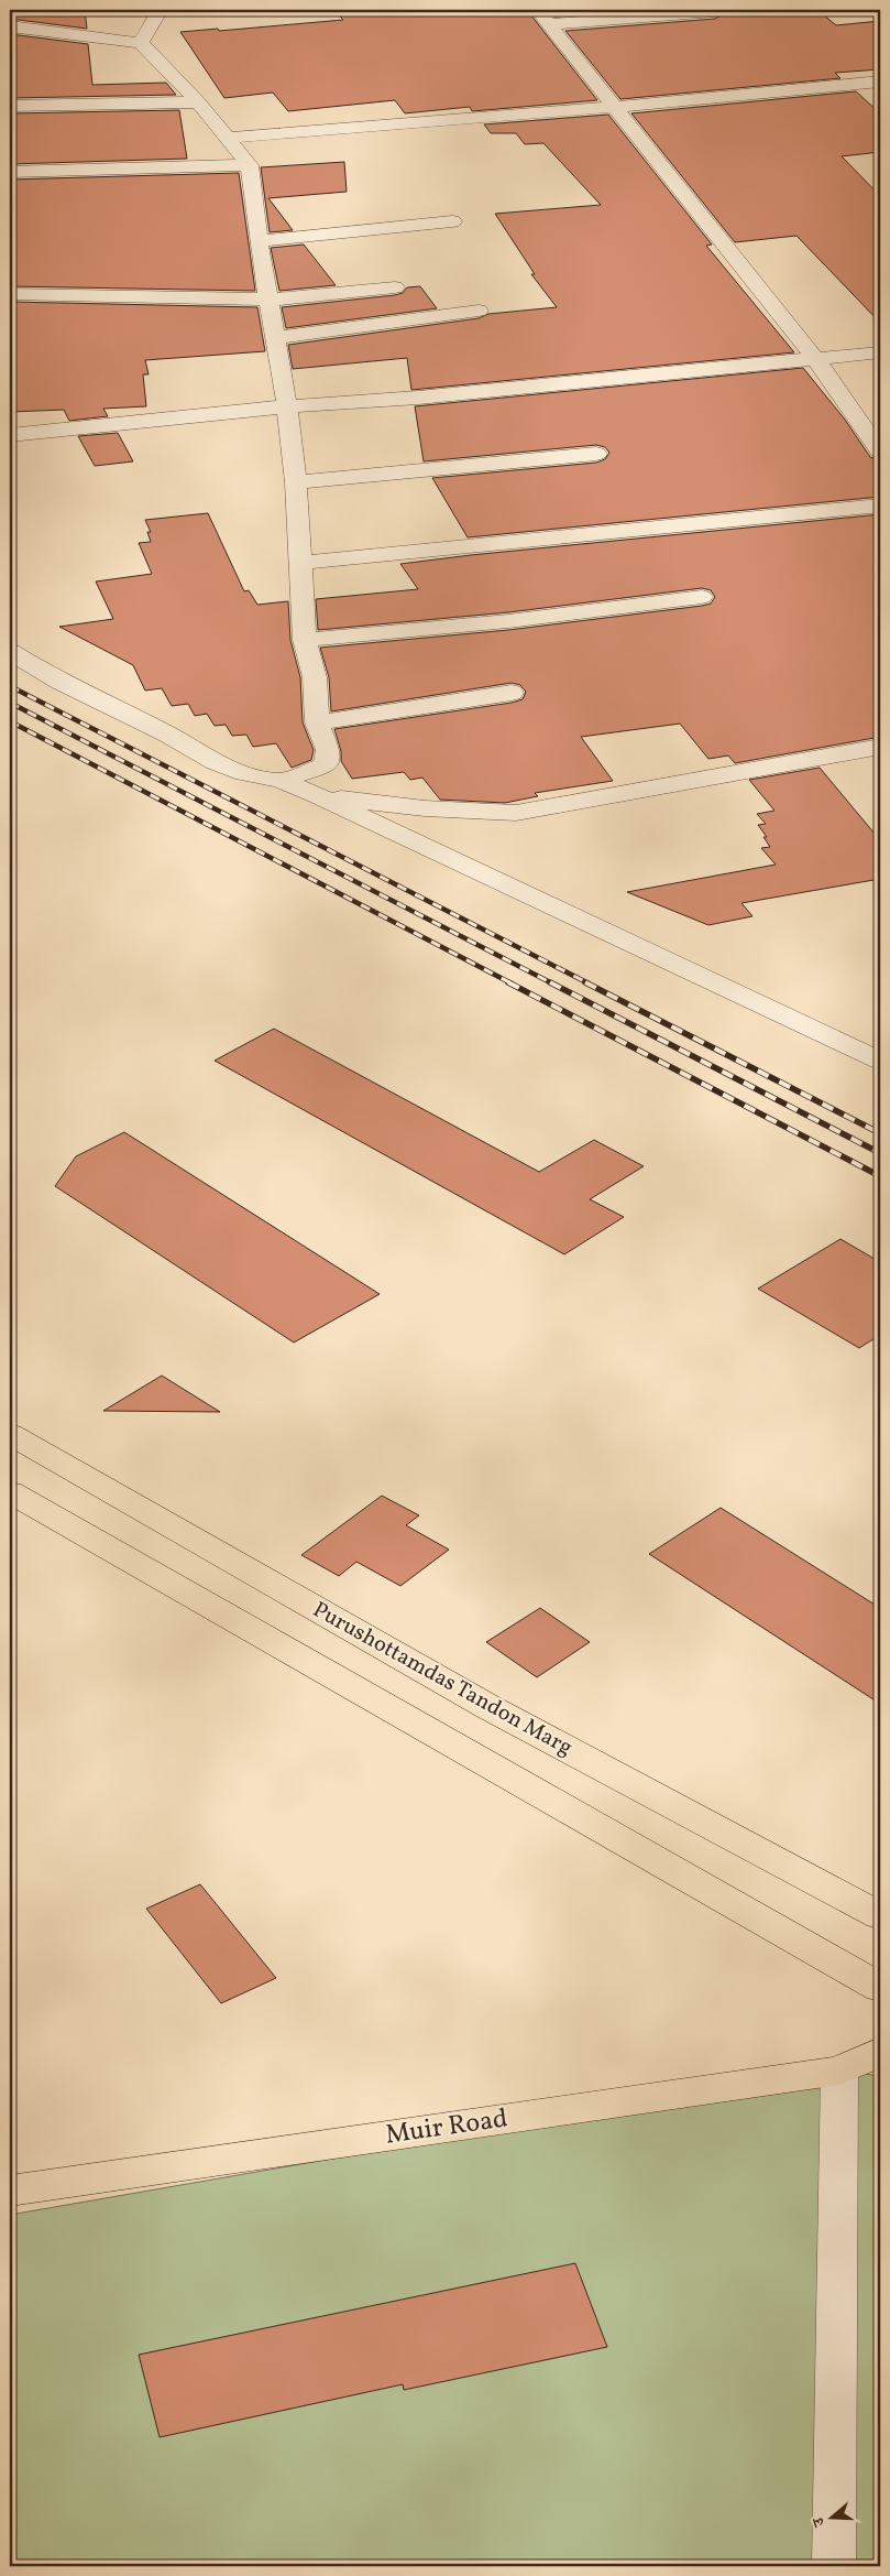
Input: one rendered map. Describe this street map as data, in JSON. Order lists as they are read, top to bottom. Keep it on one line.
{"streets":{"main road":["Purushottamdas Tandon Marg","Muir Road"]},"north":"left"}
